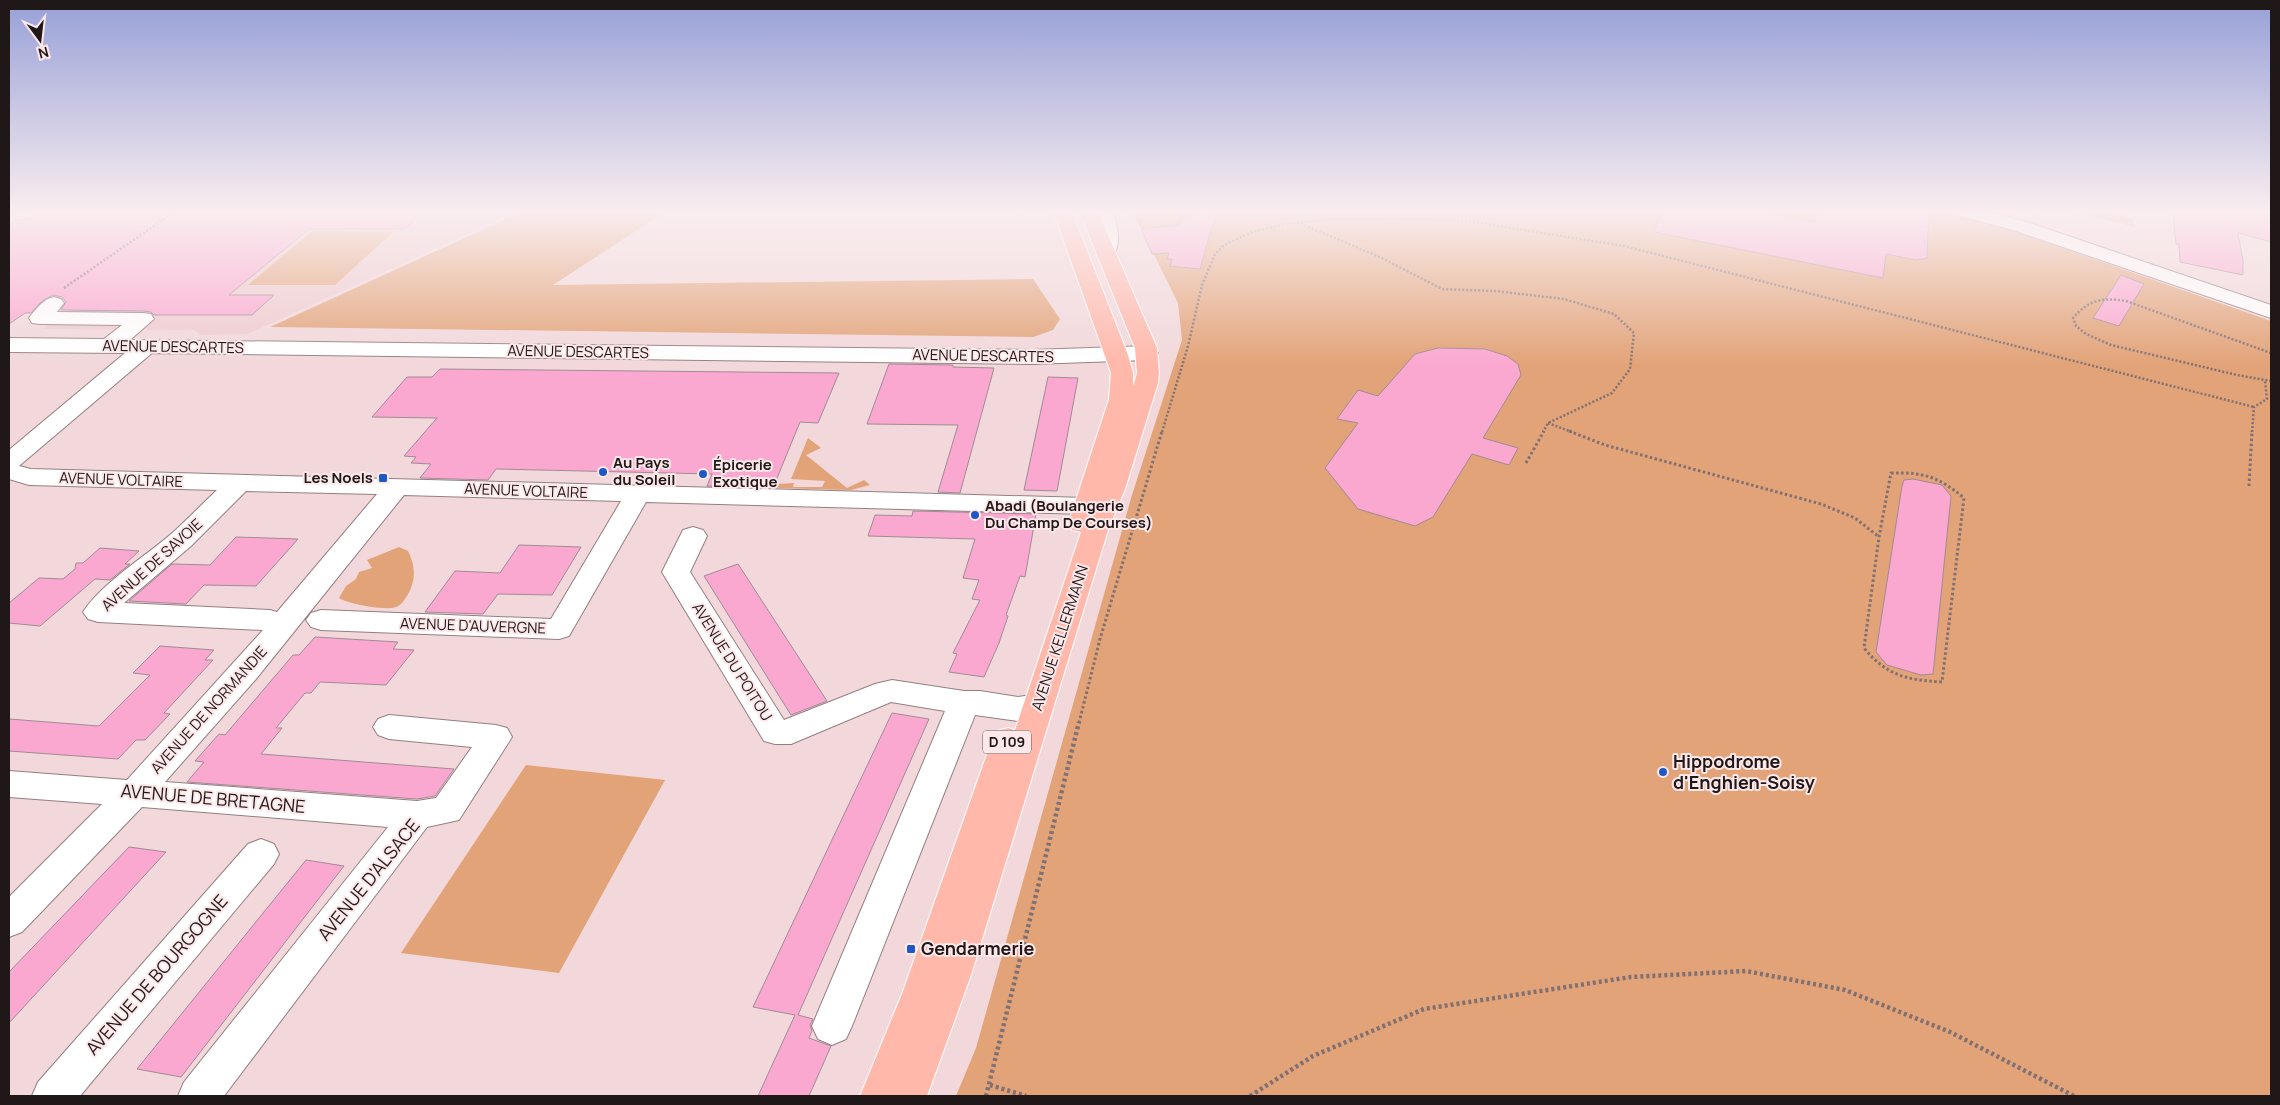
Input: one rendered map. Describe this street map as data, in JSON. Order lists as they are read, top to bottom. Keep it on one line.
{"streets":{"main road":["AVENUE KELLERMANN","D 109"],"street":["AVENUE DESCARTES","AVENUE VOLTAIRE","AVENUE DE SAVOIE","AVENUE D'AUVERGNE","AVENUE DU POITOU","AVENUE DE NORMANDIE","AVENUE DE BRETAGNE","AVENUE D'ALSACE","AVENUE DE BOURGOGNE"]},"crossings":[["AVENUE DESCARTES","AVENUE KELLERMANN"],["AVENUE VOLTAIRE","AVENUE DE SAVOIE"],["AVENUE VOLTAIRE","AVENUE D'AUVERGNE"],["AVENUE VOLTAIRE","AVENUE KELLERMANN"],["AVENUE VOLTAIRE","AVENUE DE NORMANDIE"],["AVENUE KELLERMANN","AVENUE DU POITOU"],["AVENUE DE NORMANDIE","AVENUE DE BRETAGNE"],["AVENUE DE BRETAGNE","AVENUE D'ALSACE"]],"places":{"other":["Au Pays du Soleil","Épicerie Exotique","Abadi (Boulangerie Du Champ De Courses)","Hippodrome d'Enghien-Soisy"],"transit":["Les Noels","Gendarmerie"]},"north":"bottom"}
